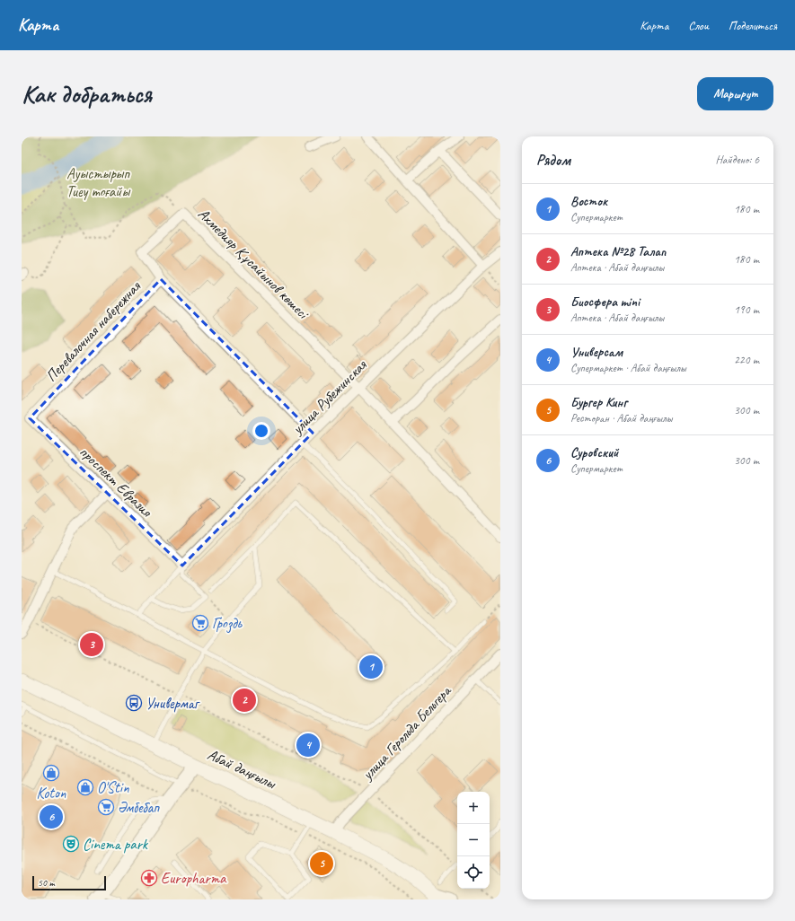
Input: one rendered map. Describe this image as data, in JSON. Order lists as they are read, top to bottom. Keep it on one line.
{"streets":{"main road":["Абай даңғылы"],"street":["Ахмедияр Құсайынов көшесі","Перевалочная набережная","улица Рубежинская","проспект Евразия","улица Герольда Бельгера"]},"crossings":[["Ахмедияр Құсайынов көшесі","Перевалочная набережная"],["Ахмедияр Құсайынов көшесі","улица Рубежинская"],["Перевалочная набережная","проспект Евразия"],["улица Рубежинская","проспект Евразия"],["улица Герольда Бельгера","Абай даңғылы"]],"parks":["Ауыстырып Тиеу тоғайы"],"places":{"supermarket":["Гроздь","Әмбебап"],"bus stop":["Универмаг"],"shop":["Koton","O'Stin"],"theatre":["Cinema park"],"pharmacy":["Europharma"]},"scale_bar":"50 m","page":{"header":"Карта","nav":["Карта","Слои","Поделиться"],"buttons":"Маршрут","title":"Как добраться","heading":["Рядом","Найдено: 6"],"list":[{"mark":"1","name":"Восток","note":"Супермаркет","value":"180 m"},{"mark":"2","name":"Аптека №28 Талап","note":"Аптека · Абай даңғылы","value":"180 m"},{"mark":"3","name":"Биосфера mini","note":"Аптека · Абай даңғылы","value":"190 m"},{"mark":"4","name":"Универсам","note":"Супермаркет · Абай даңғылы","value":"220 m"},{"mark":"5","name":"Бургер Кинг","note":"Ресторан · Абай даңғылы","value":"300 m"},{"mark":"6","name":"Суровский","note":"Супермаркет","value":"300 m"}],"pins":["3","1","2","4","6","5"],"map_buttons":["+","−"],"scale":"50 m"}}
